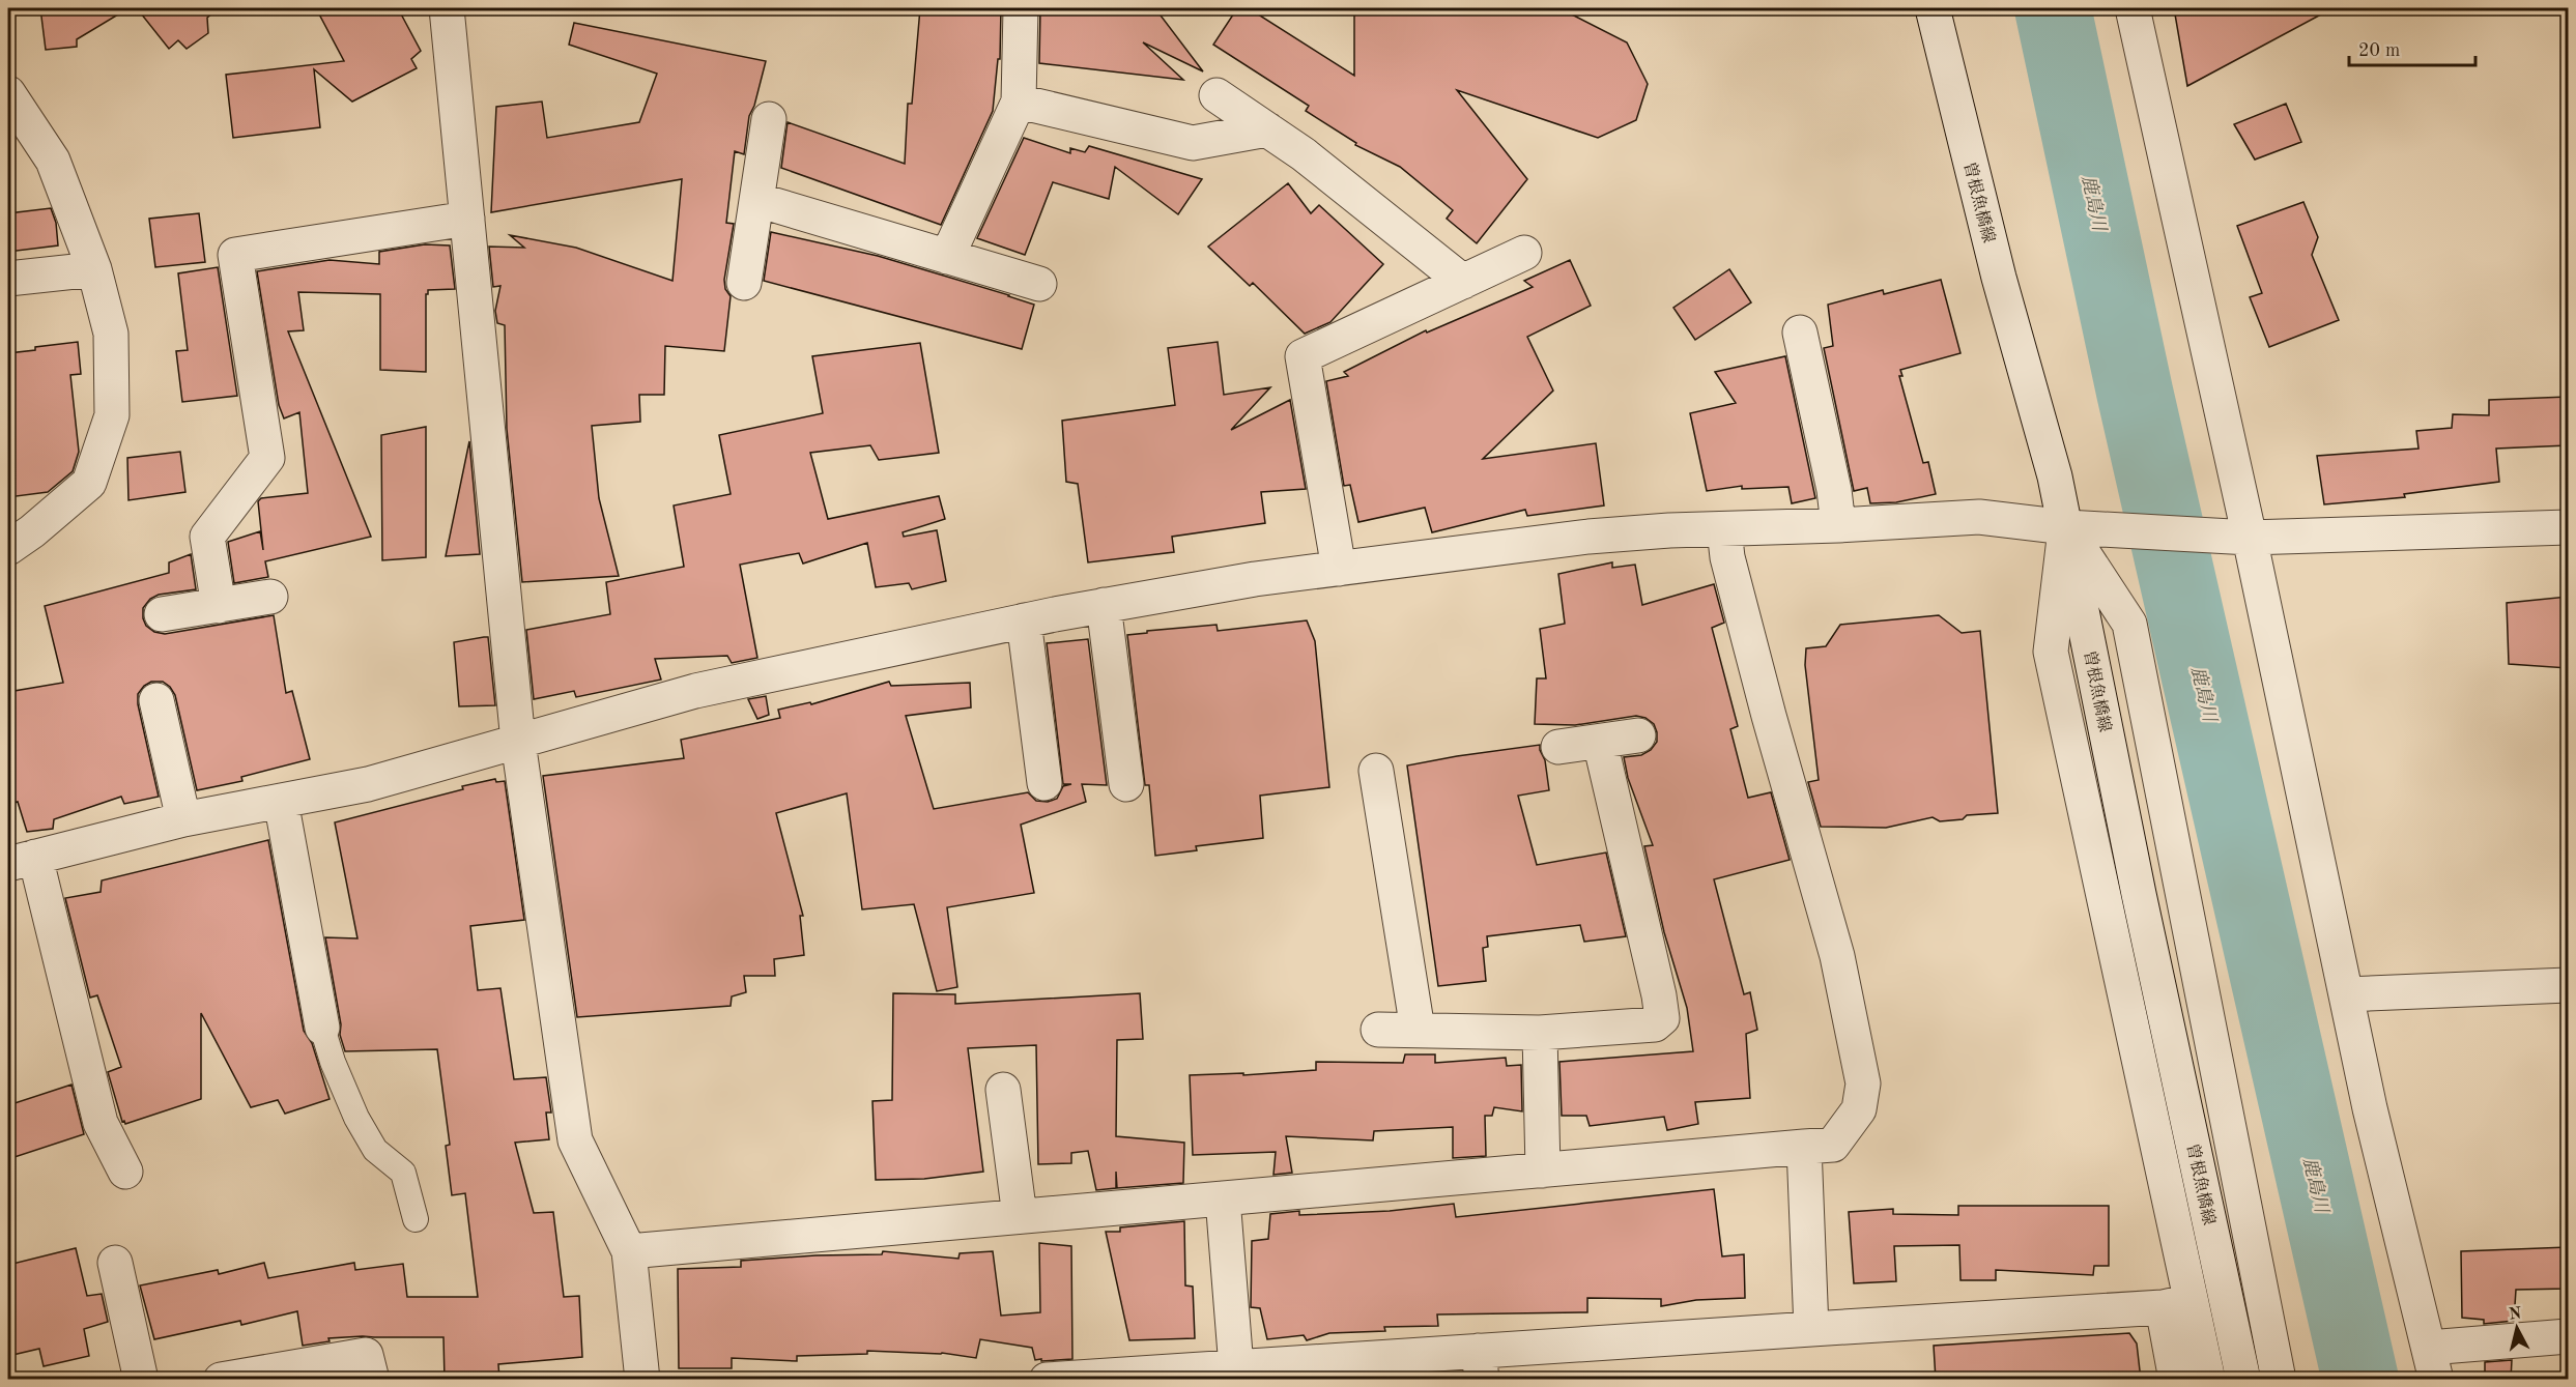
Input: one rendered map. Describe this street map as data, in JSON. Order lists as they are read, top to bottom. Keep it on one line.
{"streets":{"street":["曽根魚橋線"]},"water":["鹿島川"],"scale_bar":"20 m","north":"top"}
